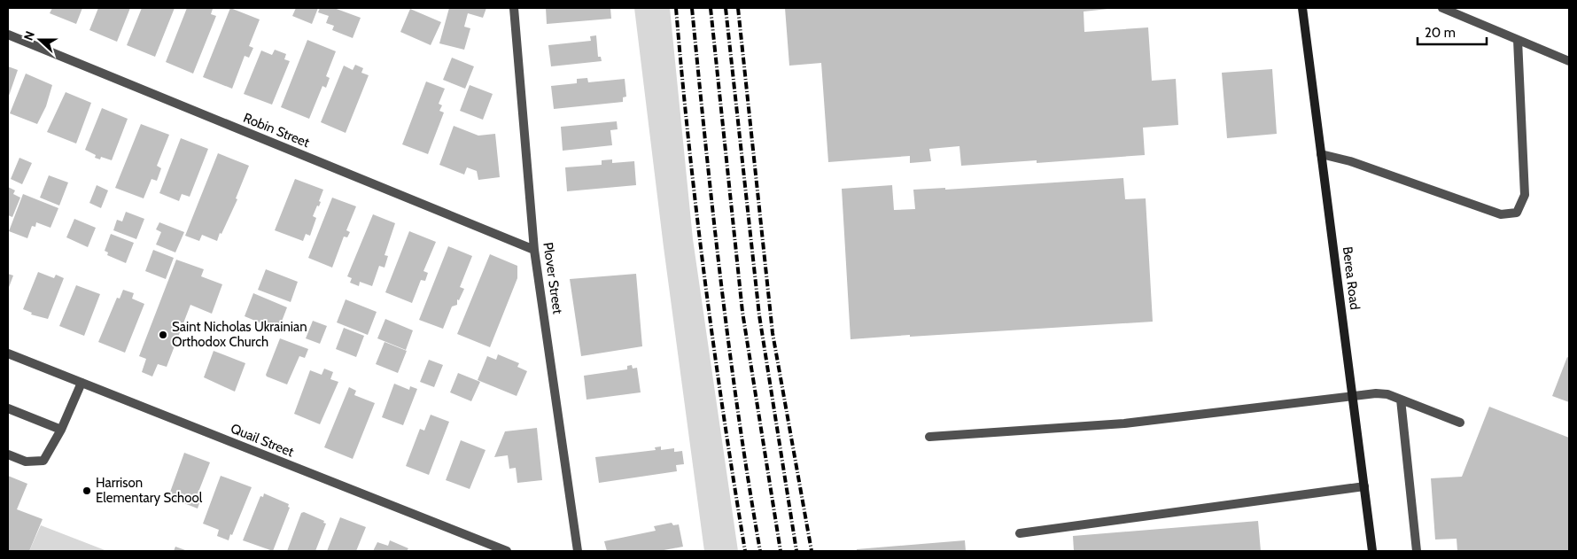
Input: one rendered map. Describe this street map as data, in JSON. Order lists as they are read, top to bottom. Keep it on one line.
{"streets":{"main road":["Berea Road"],"street":["Robin Street","Plover Street","Quail Street"]},"crossings":[["Robin Street","Plover Street"]],"places":["Saint Nicholas Ukrainian Orthodox Church","Harrison Elementary School"],"scale_bar":"20 m","north":"left"}
